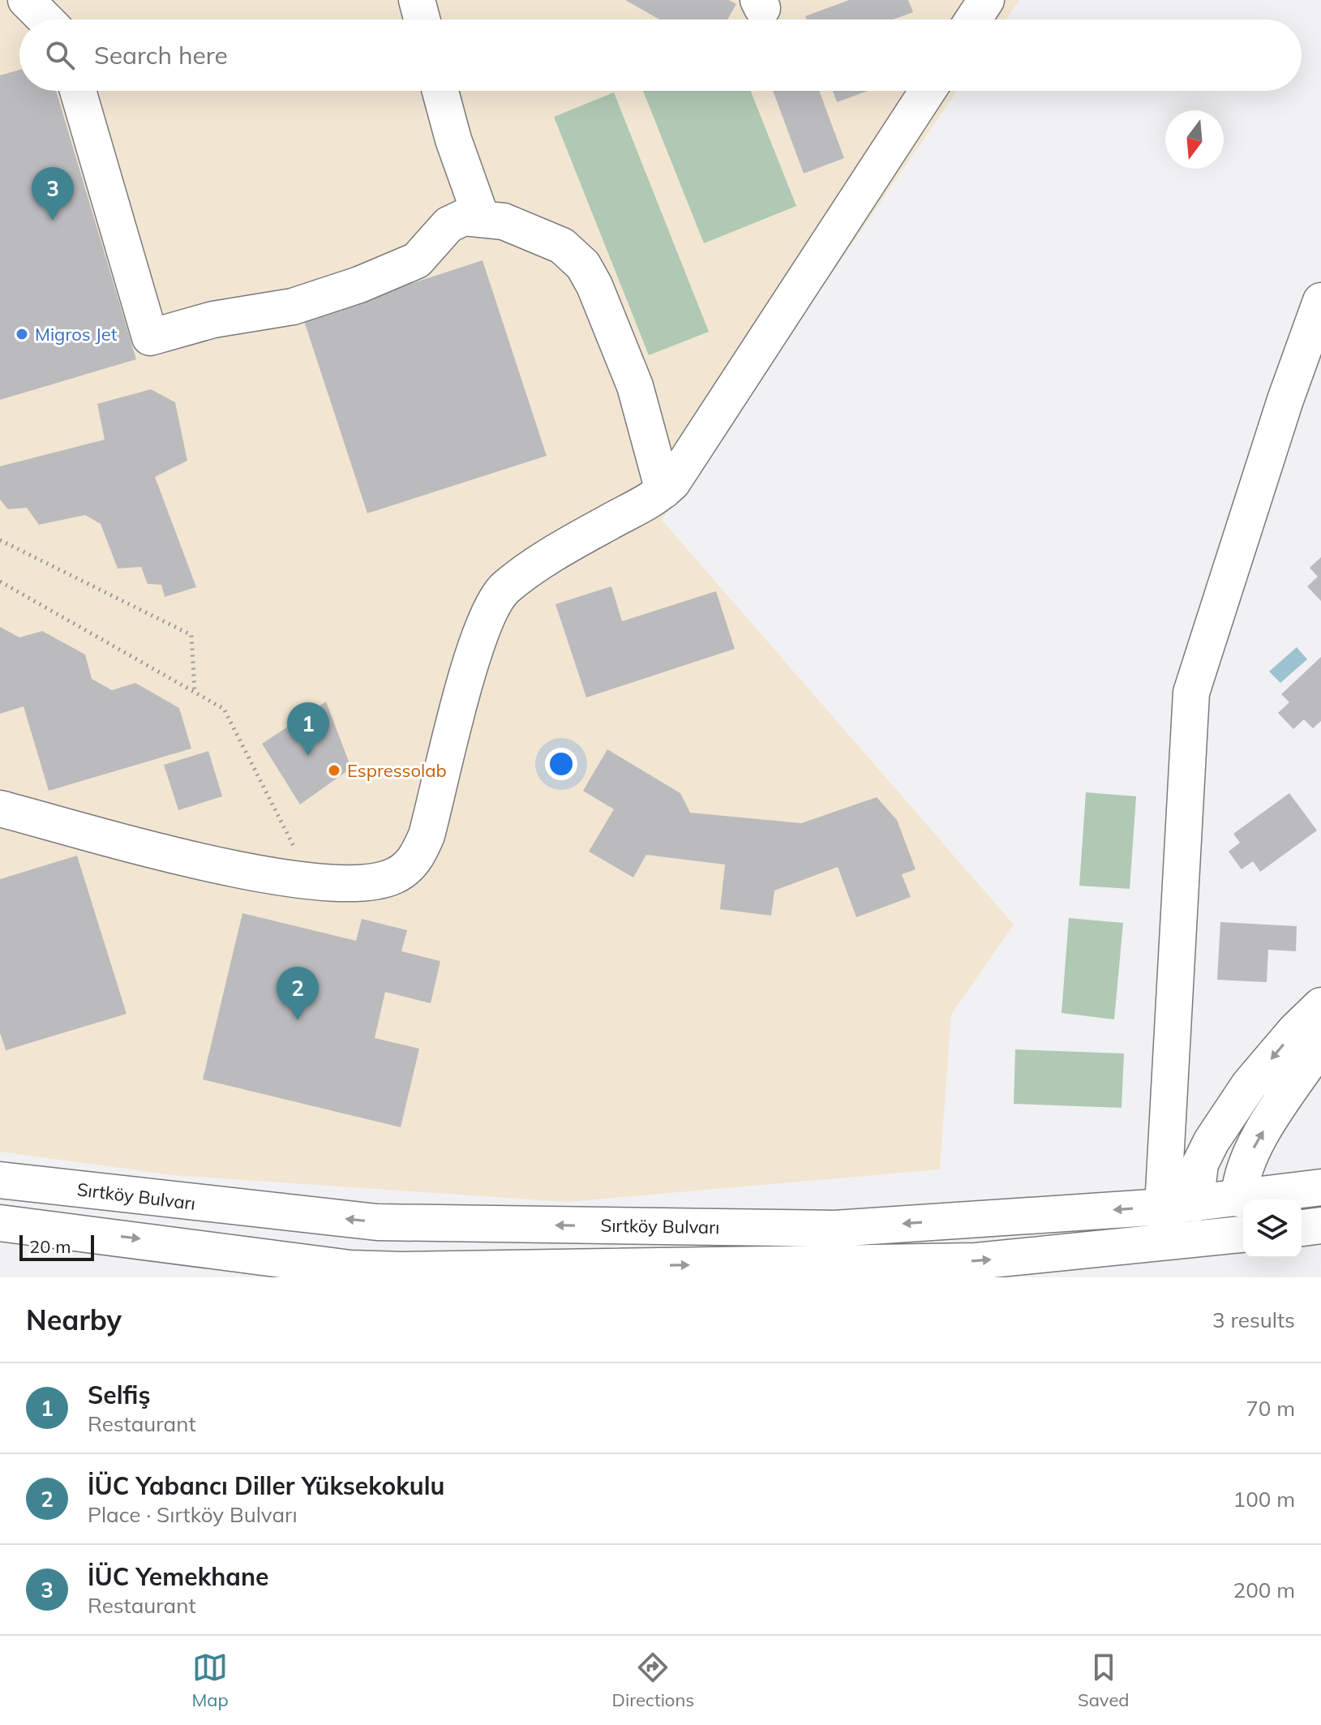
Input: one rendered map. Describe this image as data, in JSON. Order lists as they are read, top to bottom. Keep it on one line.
{"streets":{"main road":["Sırtköy Bulvarı"]},"places":["Migros Jet","Espressolab"],"scale_bar":"20 m","north":"bottom","page":{"search":"Search here","pins":["3","1","2"],"scale":"20 m","heading":["Nearby","3 results"],"list":[{"mark":"1","name":"Selfiş","note":"Restaurant","value":"70 m"},{"mark":"2","name":"İÜC Yabancı Diller Yüksekokulu","note":"Place · Sırtköy Bulvarı","value":"100 m"},{"mark":"3","name":"İÜC Yemekhane","note":"Restaurant","value":"200 m"}],"nav":["Map","Directions","Saved"]}}
